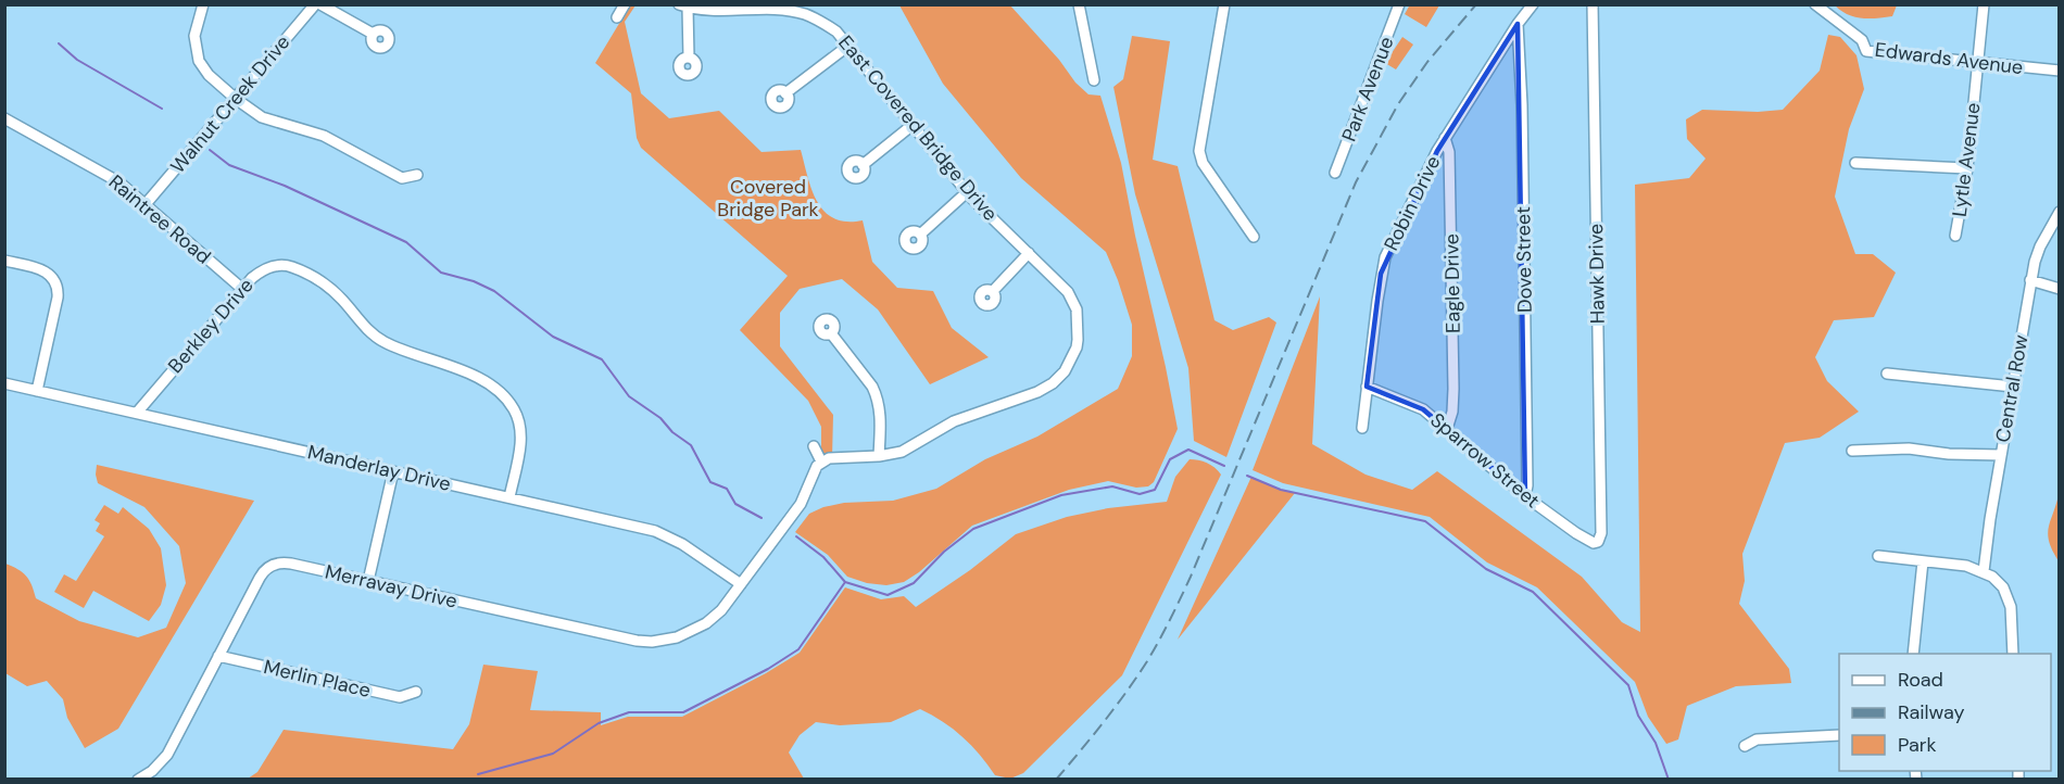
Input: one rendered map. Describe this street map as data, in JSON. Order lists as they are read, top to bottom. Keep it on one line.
{"streets":{"street":["Edwards Avenue","Park Avenue","Walnut Creek Drive","East Covered Bridge Drive","Lytle Avenue","Robin Drive","Raintree Road","Dove Street","Hawk Drive","Eagle Drive","Berkley Drive","Central Row","Sparrow Street","Manderlay Drive","Merravay Drive","Merlin Place"]},"crossings":[["Edwards Avenue","Lytle Avenue"],["Walnut Creek Drive","Raintree Road"],["Robin Drive","Dove Street"],["Robin Drive","Eagle Drive"],["Robin Drive","Sparrow Street"],["Raintree Road","Berkley Drive"],["Dove Street","Sparrow Street"],["Hawk Drive","Sparrow Street"],["Eagle Drive","Sparrow Street"],["Berkley Drive","Manderlay Drive"],["Manderlay Drive","Merravay Drive"],["Merravay Drive","Merlin Place"]],"parks":["Covered Bridge Park"],"legend":["Road","Railway","Park"]}
